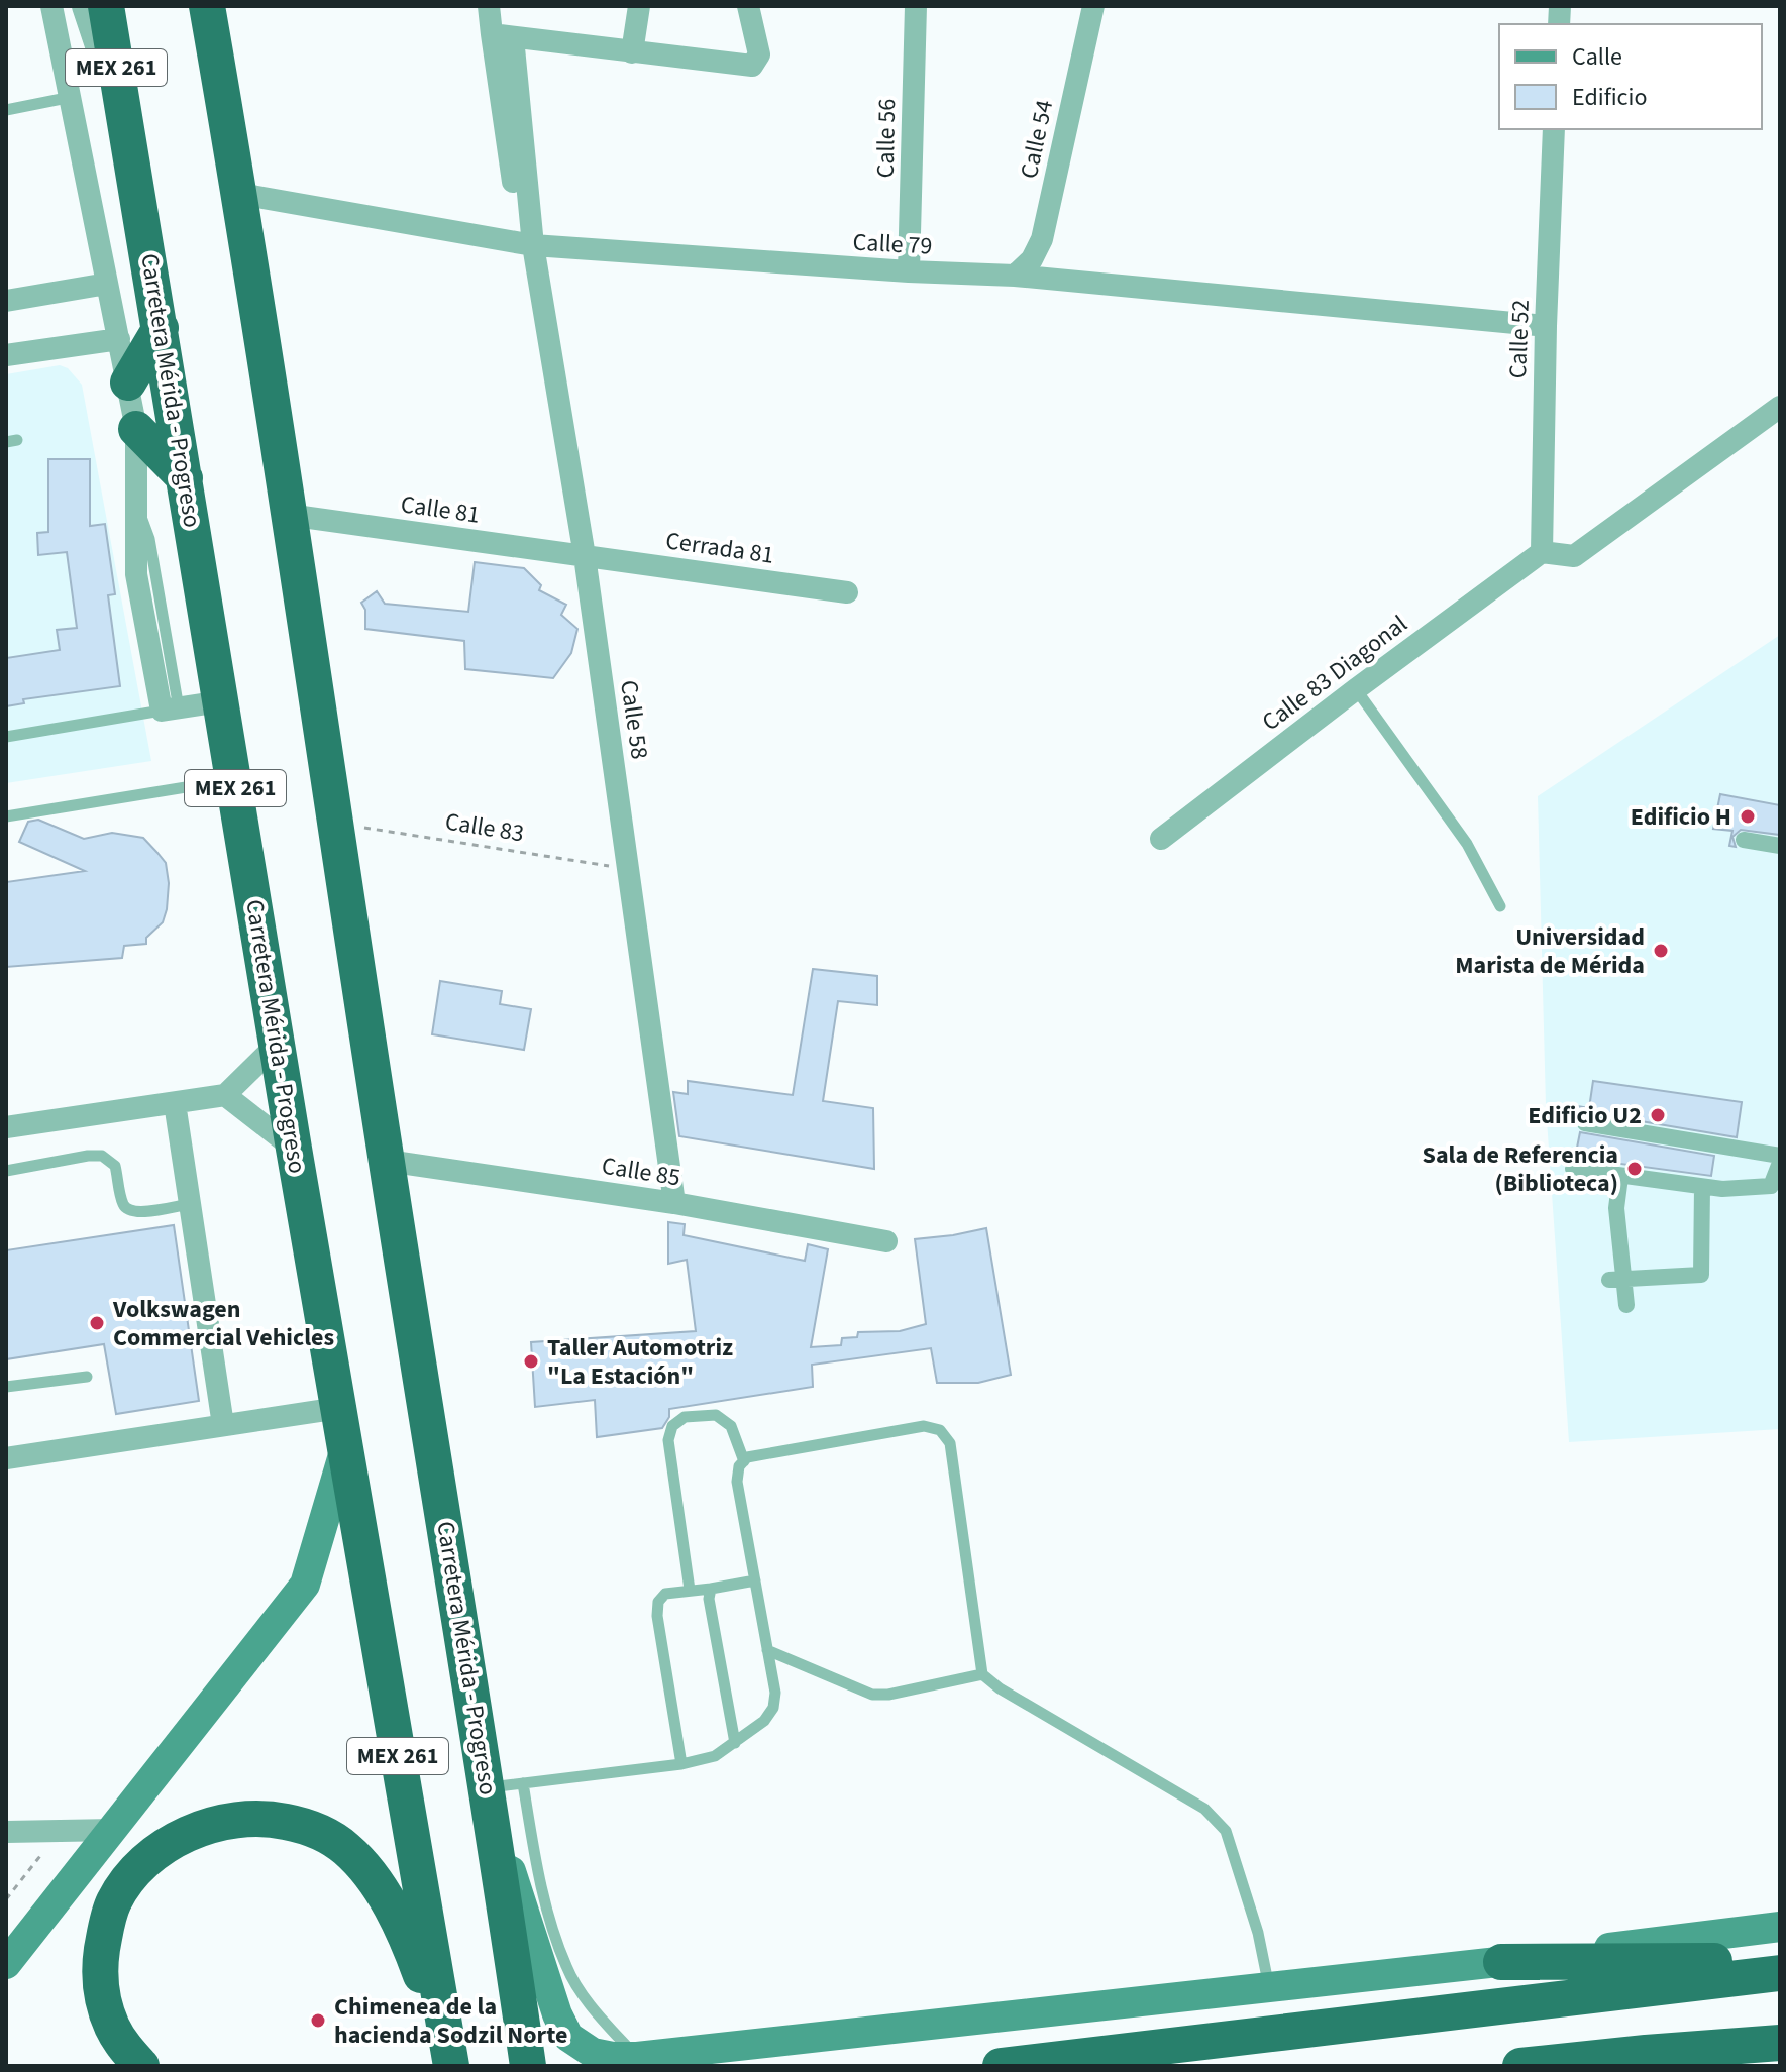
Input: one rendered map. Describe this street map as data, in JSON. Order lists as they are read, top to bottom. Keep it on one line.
{"streets":{"highway":["MEX 261","Carretera Mérida - Progreso"],"street":["Calle 56","Calle 54","Calle 79","Calle 52","Calle 81","Cerrada 81","Calle 83 Diagonal","Calle 58","Calle 85"],"path":["Calle 83"]},"crossings":[["Calle 56","Calle 79"],["Calle 54","Calle 79"],["Calle 79","Calle 52"],["Calle 79","Carretera Mérida - Progreso"],["Calle 79","Calle 58"],["Calle 52","Calle 83 Diagonal"],["Carretera Mérida - Progreso","Calle 81"],["Carretera Mérida - Progreso","Calle 83"],["Carretera Mérida - Progreso","Calle 85"],["Calle 81","Cerrada 81"],["Calle 81","Calle 58"],["Cerrada 81","Calle 58"],["Calle 58","Calle 83"],["Calle 58","Calle 85"]],"places":["Edificio H","Universidad Marista de Mérida","Edificio U2","Sala de Referencia (Biblioteca)","Volkswagen Commercial Vehicles","Taller Automotriz \"La Estación\"","Chimenea de la hacienda Sodzil Norte"],"legend":["Calle","Edificio"]}
